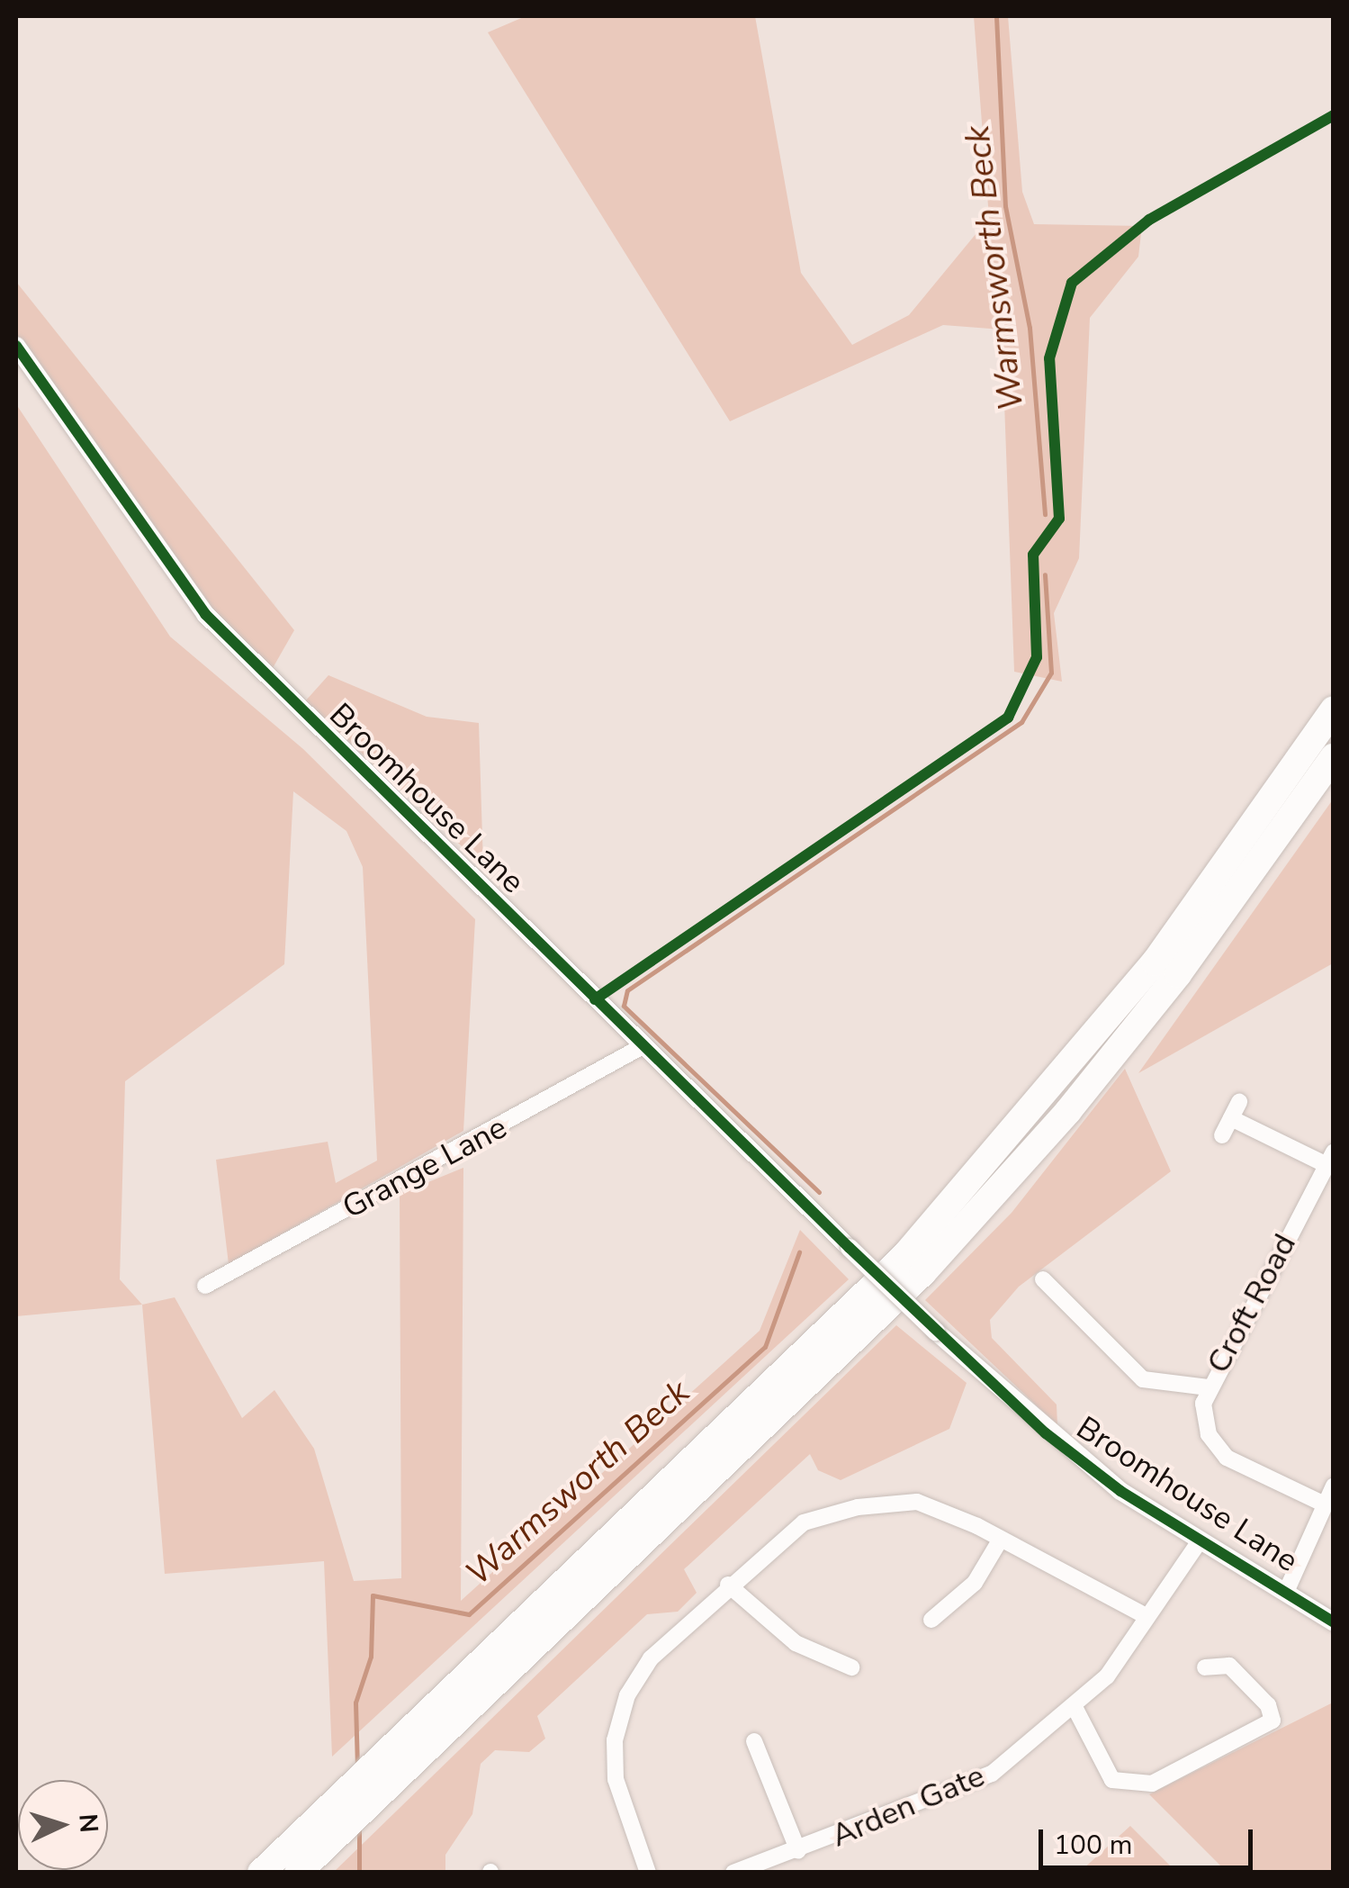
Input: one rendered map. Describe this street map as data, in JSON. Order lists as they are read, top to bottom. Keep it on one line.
{"streets":{"street":["Broomhouse Lane","Grange Lane","Croft Road","Arden Gate"]},"crossings":[["Broomhouse Lane","Grange Lane"],["Broomhouse Lane","Arden Gate"]],"water":["Warmsworth Beck"],"scale_bar":"100 m","north":"right"}
